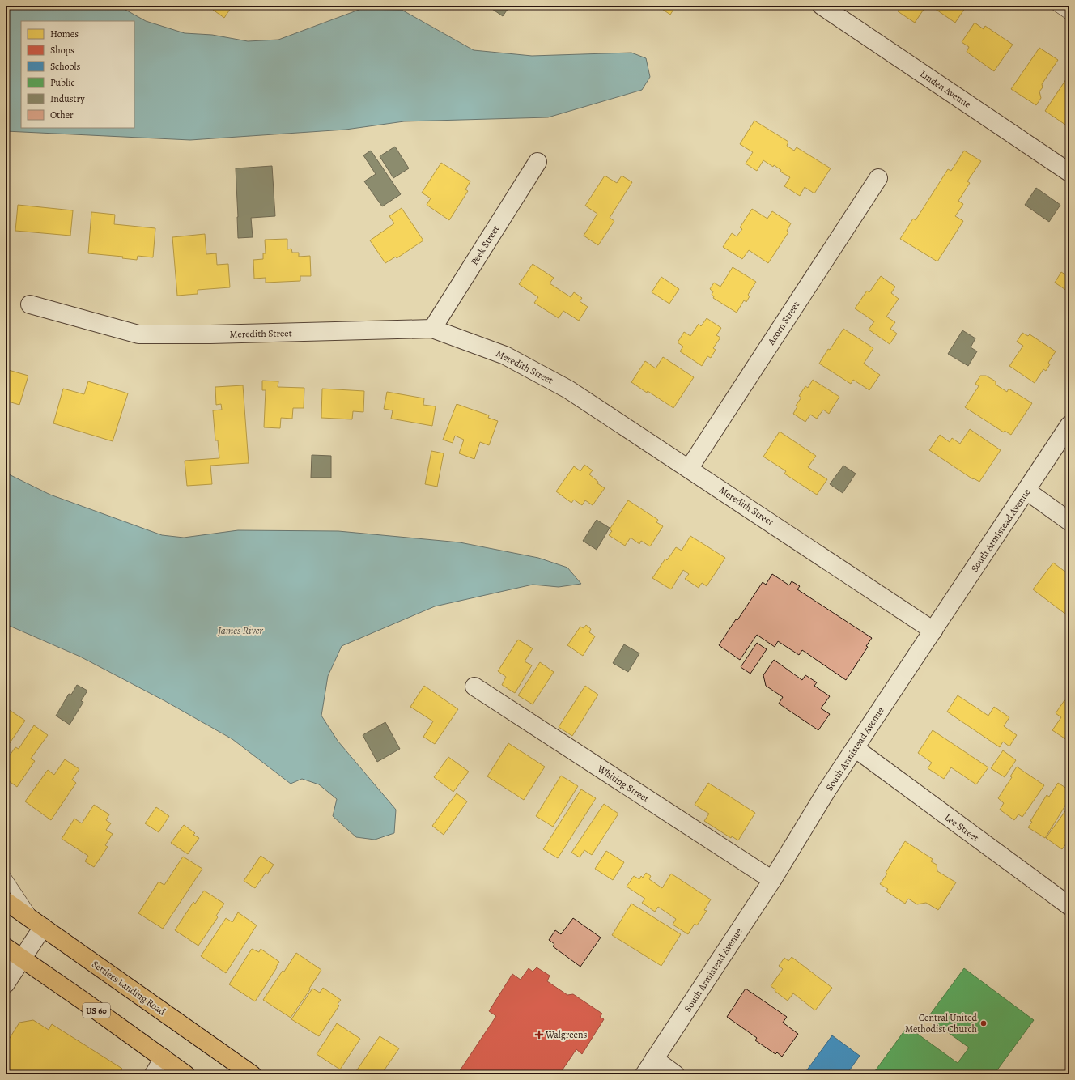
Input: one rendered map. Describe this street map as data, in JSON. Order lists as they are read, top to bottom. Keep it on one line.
{"streets":{"main road":["Settlers Landing Road","US 60"],"street":["Linden Avenue","Peek Street","Acorn Street","Meredith Street","South Armistead Avenue","Whiting Street","Lee Street"]},"crossings":[["Peek Street","Meredith Street"],["Acorn Street","Meredith Street"],["Meredith Street","South Armistead Avenue"],["South Armistead Avenue","Whiting Street"],["South Armistead Avenue","Lee Street"]],"water":["James River"],"places":{"other":["Central United Methodist Church"],"health":["Walgreens"]},"legend":["Homes","Shops","Schools","Public","Industry","Other"]}
